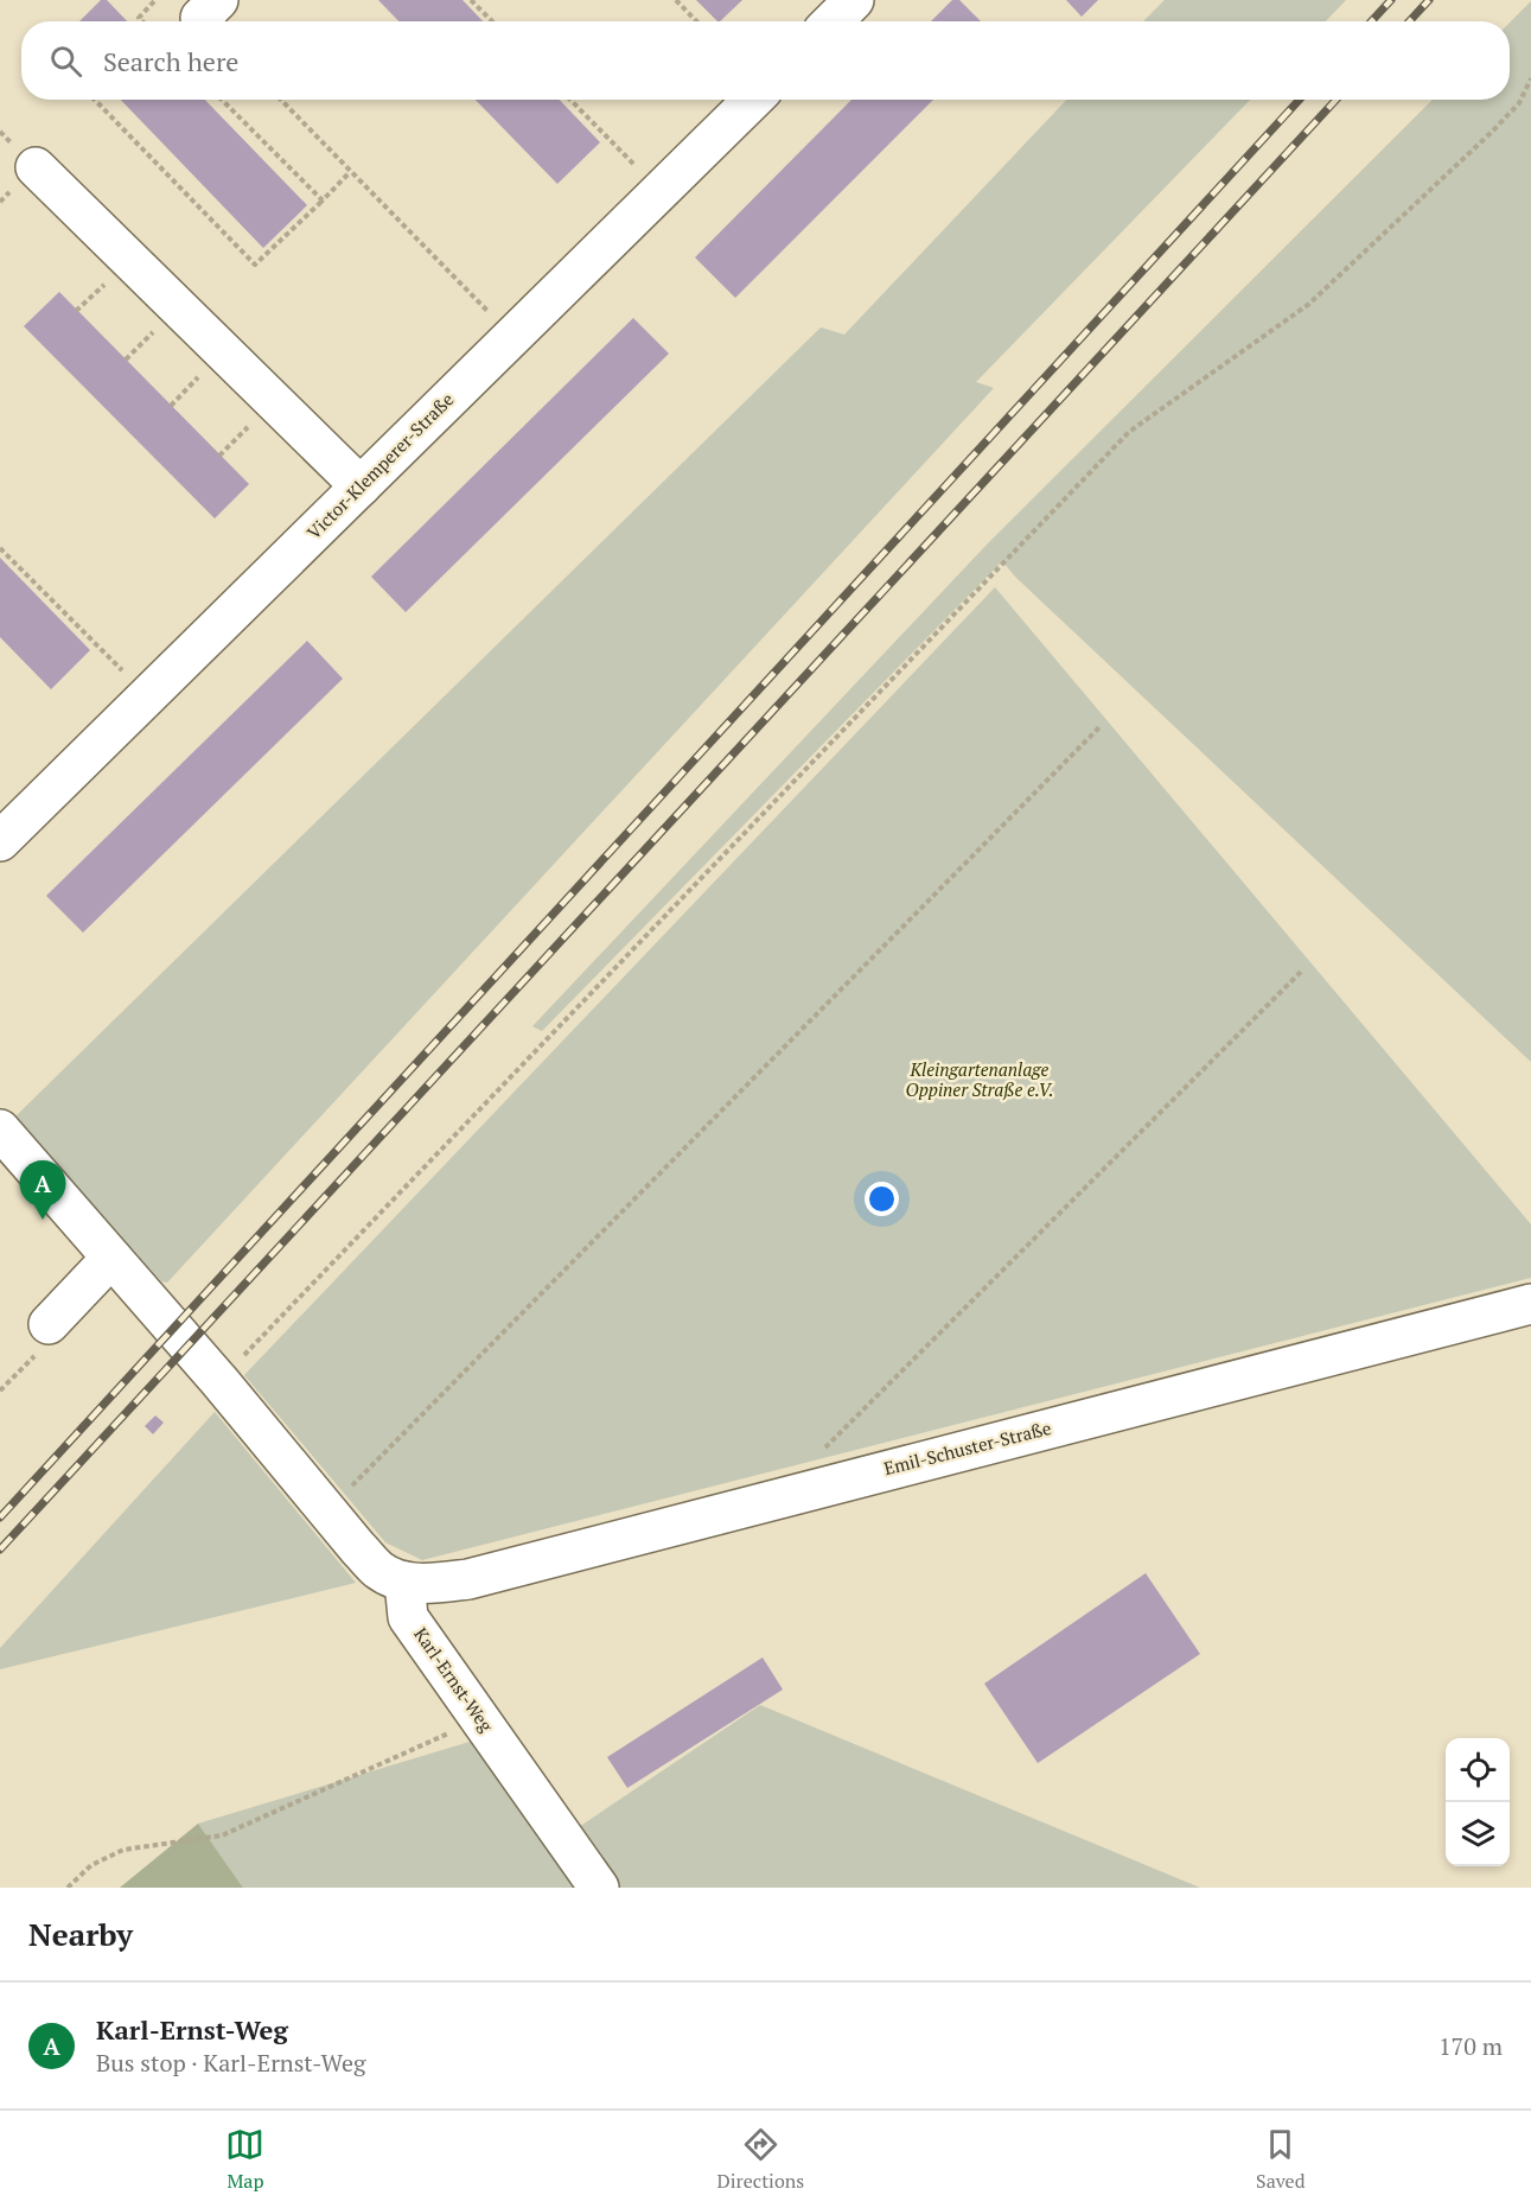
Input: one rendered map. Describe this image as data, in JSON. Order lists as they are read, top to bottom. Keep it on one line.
{"streets":{"street":["Victor-Klemperer-Straße","Emil-Schuster-Straße","Karl-Ernst-Weg"]},"crossings":[["Emil-Schuster-Straße","Karl-Ernst-Weg"]],"parks":["Kleingartenanlage Oppiner Straße e.V."],"page":{"search":"Search here","pins":"A","heading":"Nearby","list":[{"mark":"A","name":"Karl-Ernst-Weg","note":"Bus stop · Karl-Ernst-Weg","value":"170 m"}],"nav":["Map","Directions","Saved"]}}
